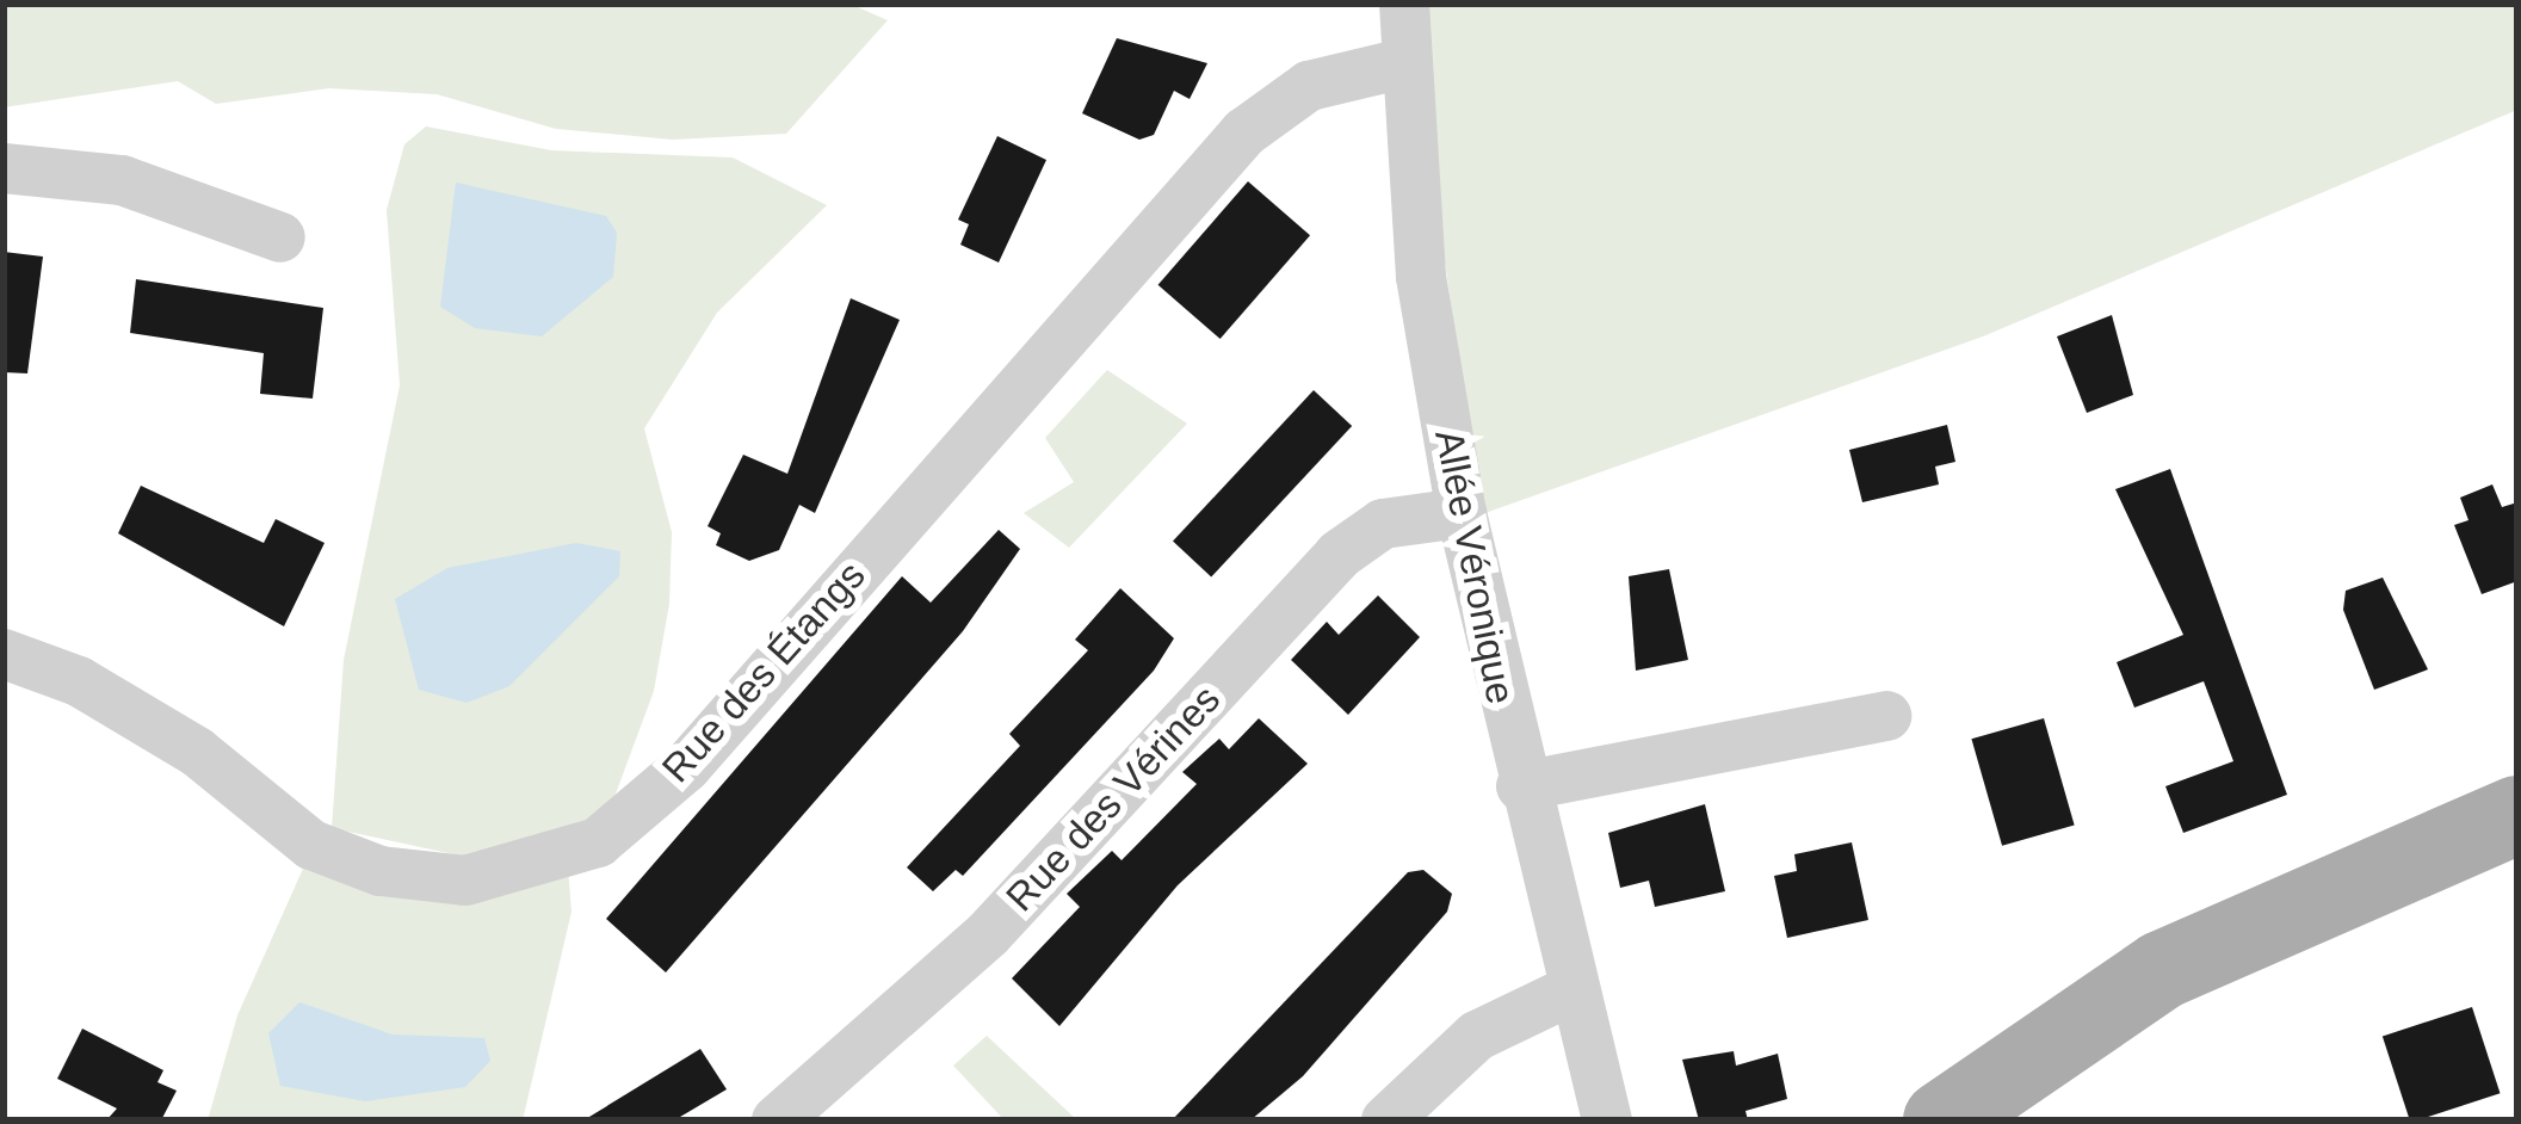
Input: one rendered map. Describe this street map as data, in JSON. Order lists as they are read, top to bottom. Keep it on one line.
{"streets":{"street":["Allée Véronique","Rue des Étangs","Rue des Vérines"]},"crossings":[["Allée Véronique","Rue des Étangs"],["Allée Véronique","Rue des Vérines"]]}
